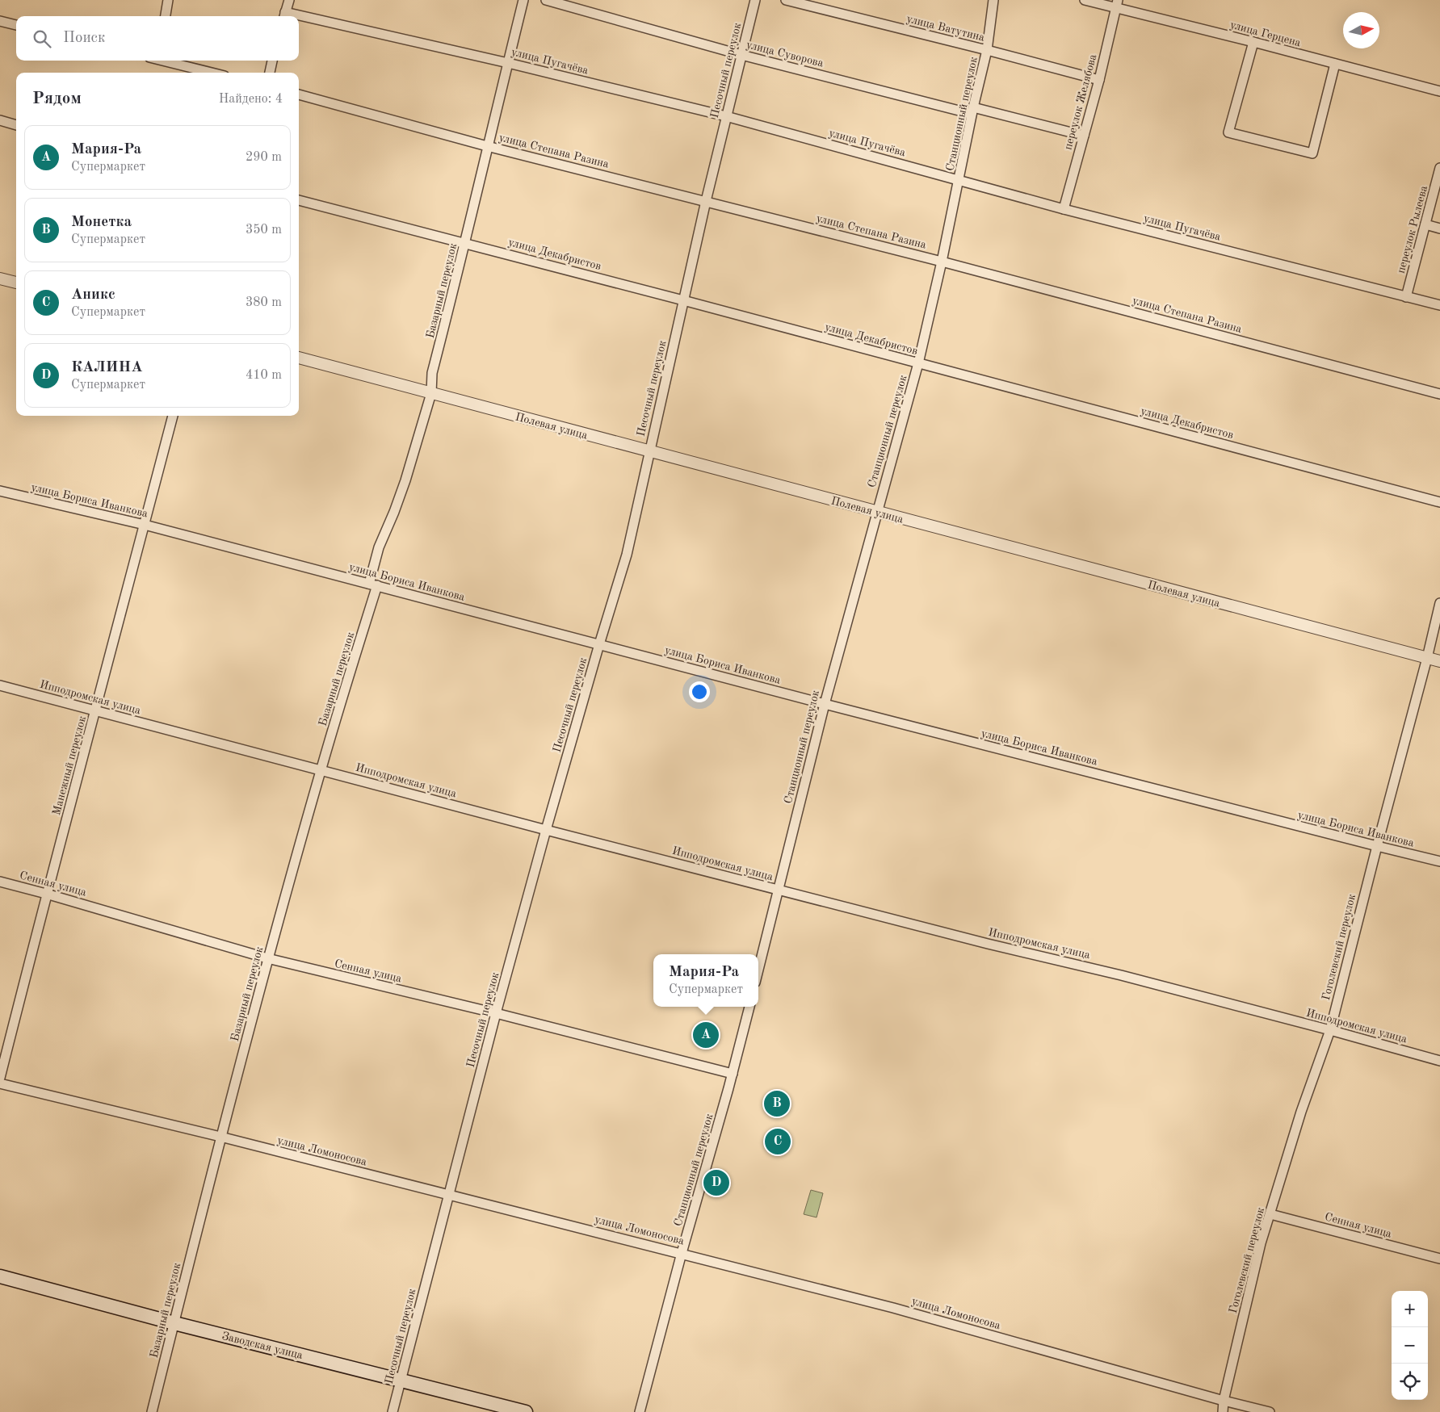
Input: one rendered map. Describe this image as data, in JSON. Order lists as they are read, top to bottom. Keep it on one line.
{"streets":{"main road":["Заводская улица"],"street":["улица Ватутина","улица Герцена","улица Суворова","улица Пугачёва","Песочный переулок","переулок Желябова","Станционный переулок","улица Степана Разина","переулок Рылеева","улица Декабристов","Базарный переулок","Полевая улица","улица Бориса Иванкова","Ипподромская улица","Манежный переулок","Сенная улица","Гоголевский переулок","улица Ломоносова"]},"crossings":[["улица Ватутина","переулок Желябова"],["улица Ватутина","Станционный переулок"],["улица Герцена","переулок Желябова"],["улица Суворова","Песочный переулок"],["улица Суворова","переулок Желябова"],["улица Суворова","Станционный переулок"],["улица Пугачёва","Песочный переулок"],["улица Пугачёва","переулок Желябова"],["улица Пугачёва","Станционный переулок"],["улица Пугачёва","переулок Рылеева"],["улица Пугачёва","Базарный переулок"],["Песочный переулок","улица Степана Разина"],["Песочный переулок","улица Декабристов"],["Песочный переулок","Полевая улица"],["Песочный переулок","улица Бориса Иванкова"],["Песочный переулок","Ипподромская улица"],["Песочный переулок","Сенная улица"],["Песочный переулок","улица Ломоносова"],["Песочный переулок","Заводская улица"],["Станционный переулок","улица Степана Разина"],["Станционный переулок","улица Декабристов"],["Станционный переулок","Полевая улица"],["Станционный переулок","улица Бориса Иванкова"],["Станционный переулок","Ипподромская улица"],["Станционный переулок","Сенная улица"],["Станционный переулок","улица Ломоносова"],["улица Степана Разина","Базарный переулок"],["улица Декабристов","Базарный переулок"],["Базарный переулок","Полевая улица"],["Базарный переулок","улица Бориса Иванкова"],["Базарный переулок","Ипподромская улица"],["Базарный переулок","Сенная улица"],["Базарный переулок","улица Ломоносова"],["Базарный переулок","Заводская улица"],["Полевая улица","Гоголевский переулок"],["улица Бориса Иванкова","Манежный переулок"],["улица Бориса Иванкова","Гоголевский переулок"],["Ипподромская улица","Манежный переулок"],["Ипподромская улица","Гоголевский переулок"],["Манежный переулок","Сенная улица"],["Сенная улица","Гоголевский переулок"],["Гоголевский переулок","улица Ломоносова"]],"north":"right","page":{"search":"Поиск","heading":["Рядом","Найдено: 4"],"list":[{"mark":"A","name":"Мария-Ра","note":"Супермаркет","value":"290 m"},{"mark":"B","name":"Монетка","note":"Супермаркет","value":"350 m"},{"mark":"C","name":"Аникс","note":"Супермаркет","value":"380 m"},{"mark":"D","name":"КАЛИНА","note":"Супермаркет","value":"410 m"}],"popup":["Мария-Ра","Супермаркет"],"pins":["A","B","C","D"],"map_buttons":["+","−"]}}
